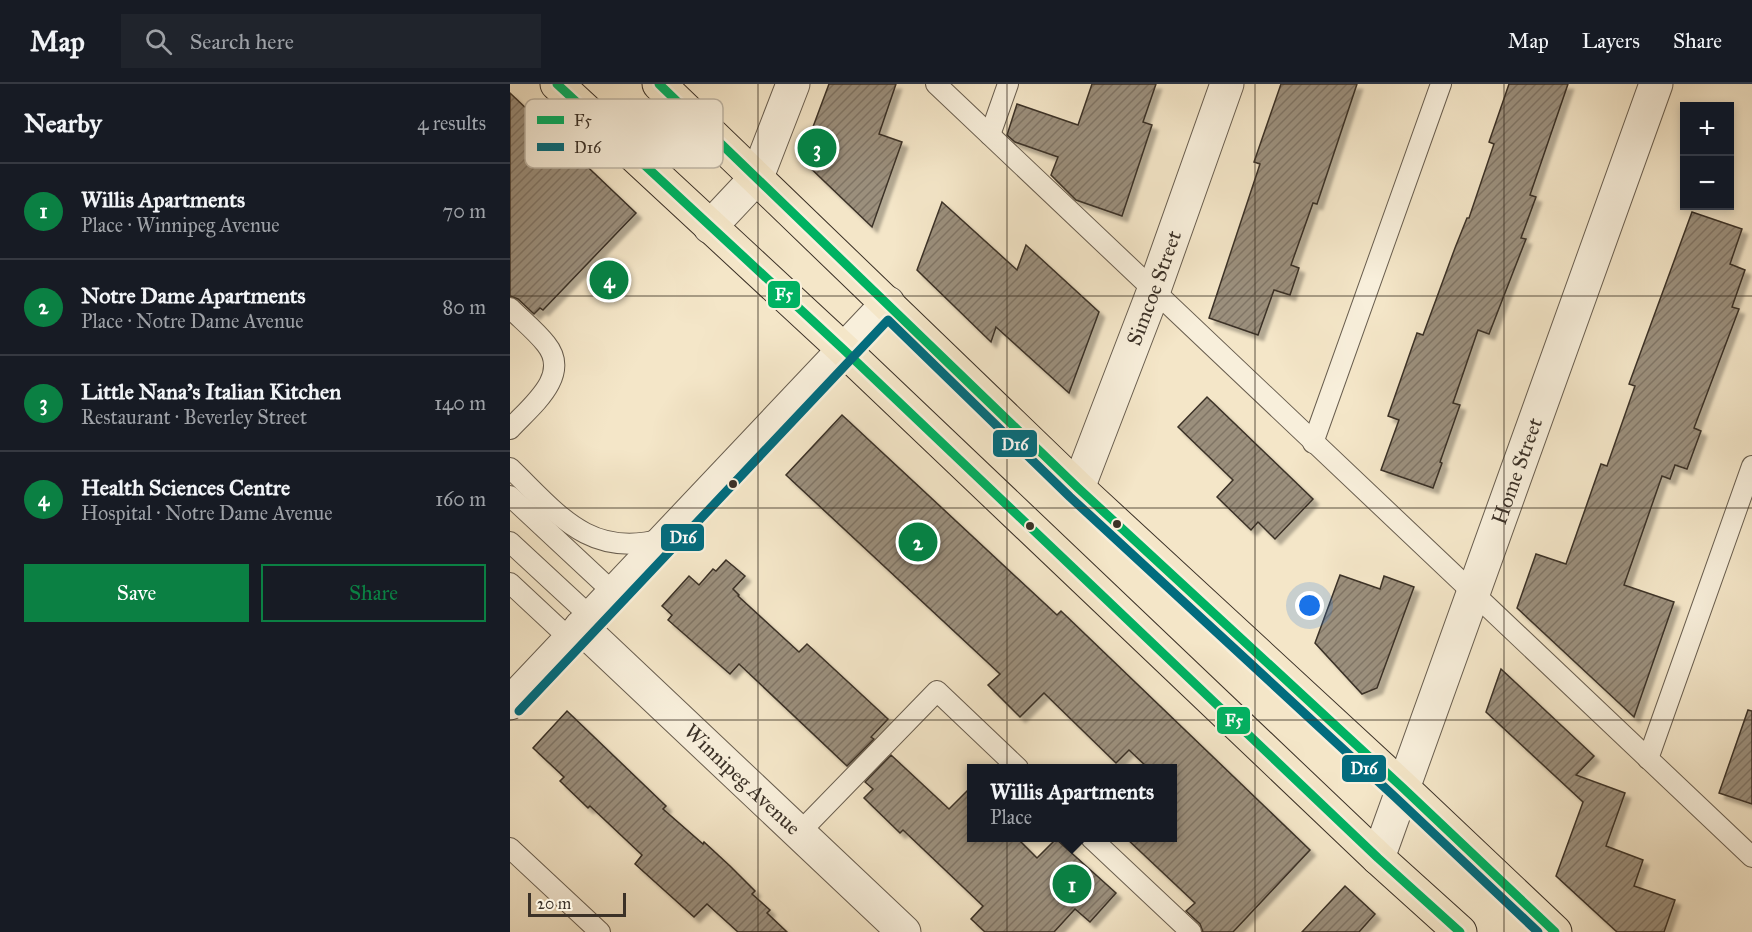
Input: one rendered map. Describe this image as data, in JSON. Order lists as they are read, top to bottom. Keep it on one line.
{"streets":{"street":["Simcoe Street","Home Street","Winnipeg Avenue"]},"lines":["transit line F5","transit line D16"],"legend":["F5","D16"],"scale_bar":"20 m","page":{"header":"Map","search":"Search here","nav":["Map","Layers","Share"],"heading":["Nearby","4 results"],"map_buttons":["+","−"],"pins":["3","4","2","1"],"list":[{"mark":"1","name":"Willis Apartments","note":"Place · Winnipeg Avenue","value":"70 m"},{"mark":"2","name":"Notre Dame Apartments","note":"Place · Notre Dame Avenue","value":"80 m"},{"mark":"3","name":"Little Nana's Italian Kitchen","note":"Restaurant · Beverley Street","value":"140 m"},{"mark":"4","name":"Health Sciences Centre","note":"Hospital · Notre Dame Avenue","value":"160 m"}],"buttons":["Save","Share"],"popup":["Willis Apartments","Place"],"scale":"20 m"}}
